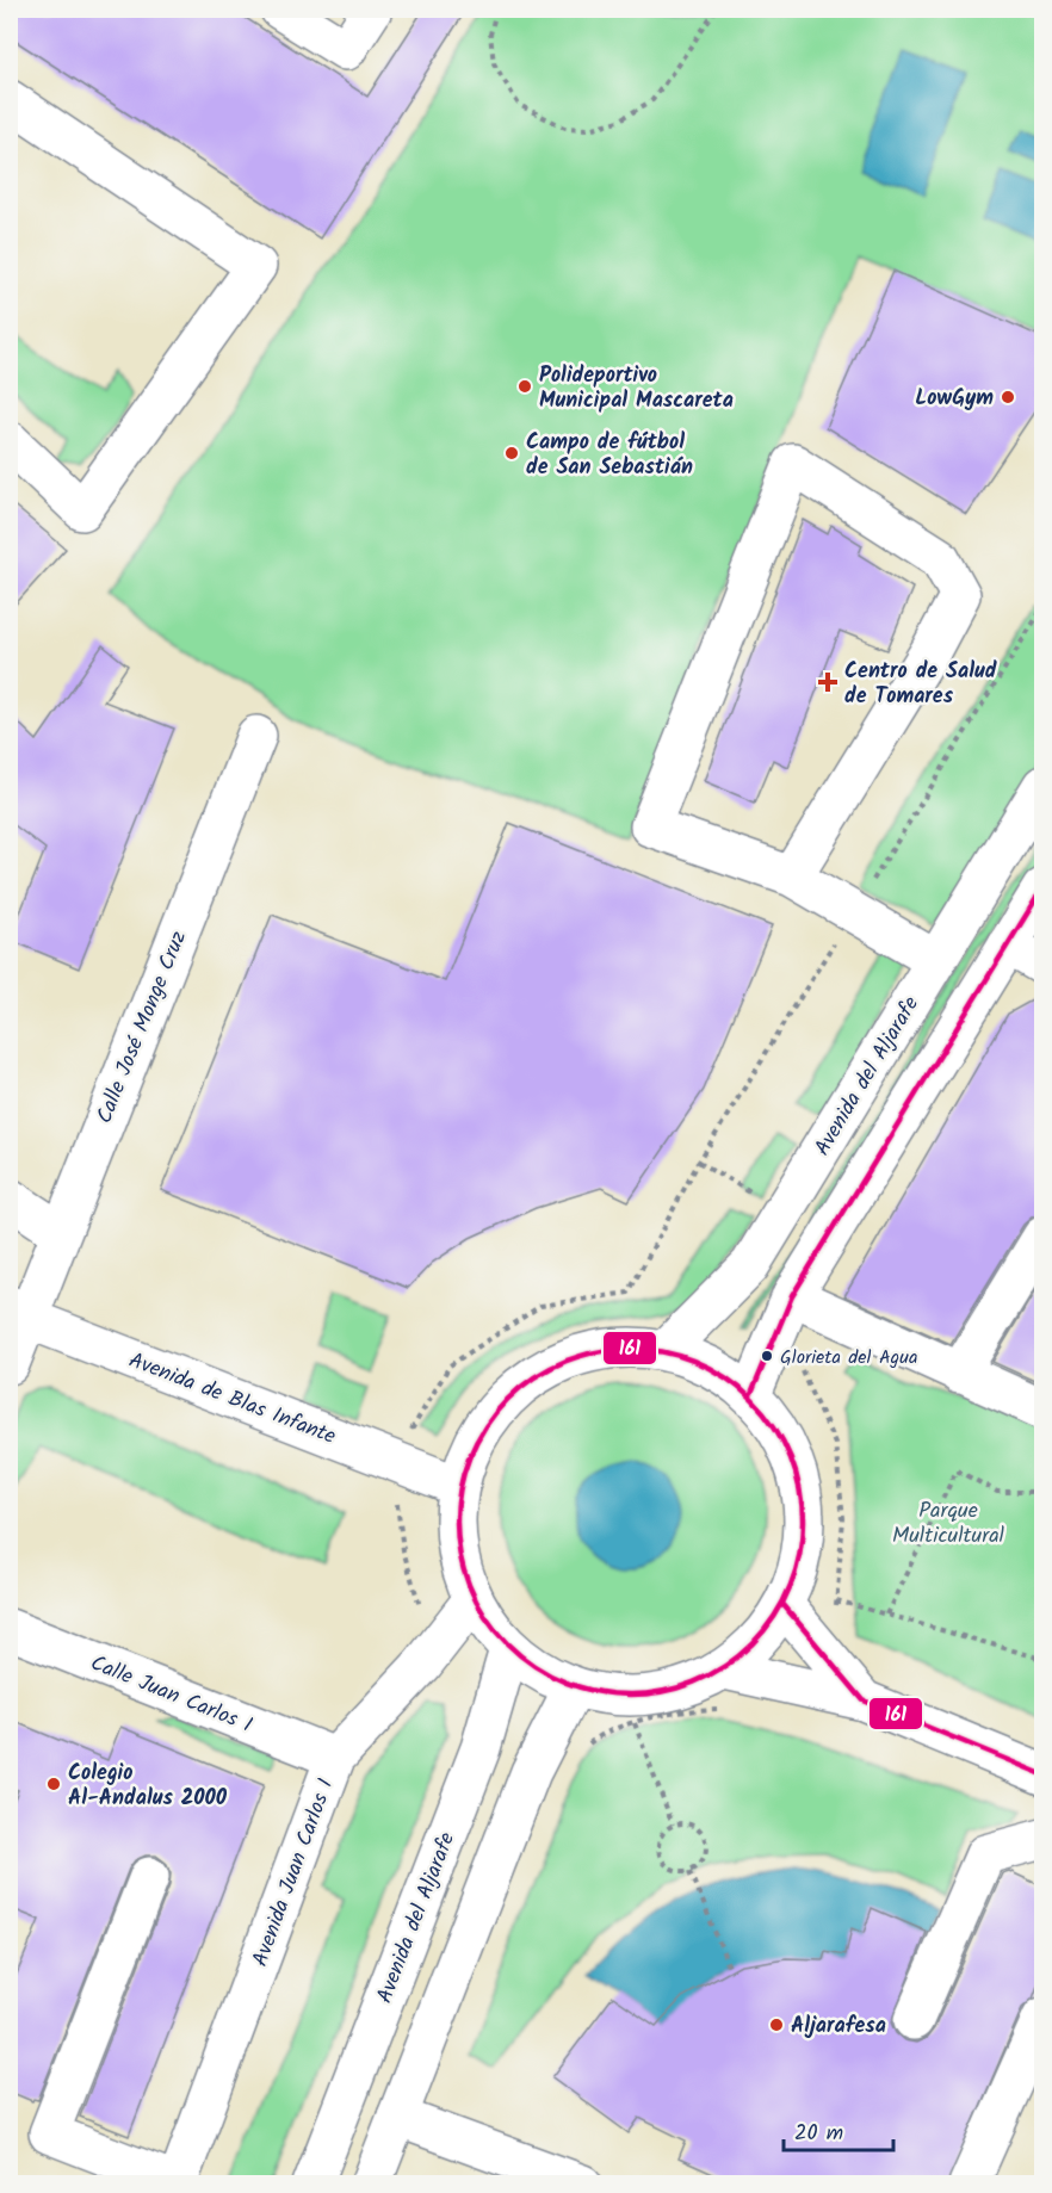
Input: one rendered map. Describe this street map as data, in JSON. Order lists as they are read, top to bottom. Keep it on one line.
{"streets":{"street":["Calle José Monge Cruz","Avenida del Aljarafe","Avenida de Blas Infante","Calle Juan Carlos I","Avenida Juan Carlos I"]},"crossings":[["Calle José Monge Cruz","Avenida de Blas Infante"],["Calle Juan Carlos I","Avenida Juan Carlos I"]],"parks":["Parque Multicultural"],"places":{"other":["Polideportivo Municipal Mascareta","LowGym","Campo de fútbol de San Sebastián","Glorieta del Agua","Colegio Al-Andalus 2000","Aljarafesa"],"health":["Centro de Salud de Tomares"]},"lines":["transit line 161"],"scale_bar":"20 m"}
